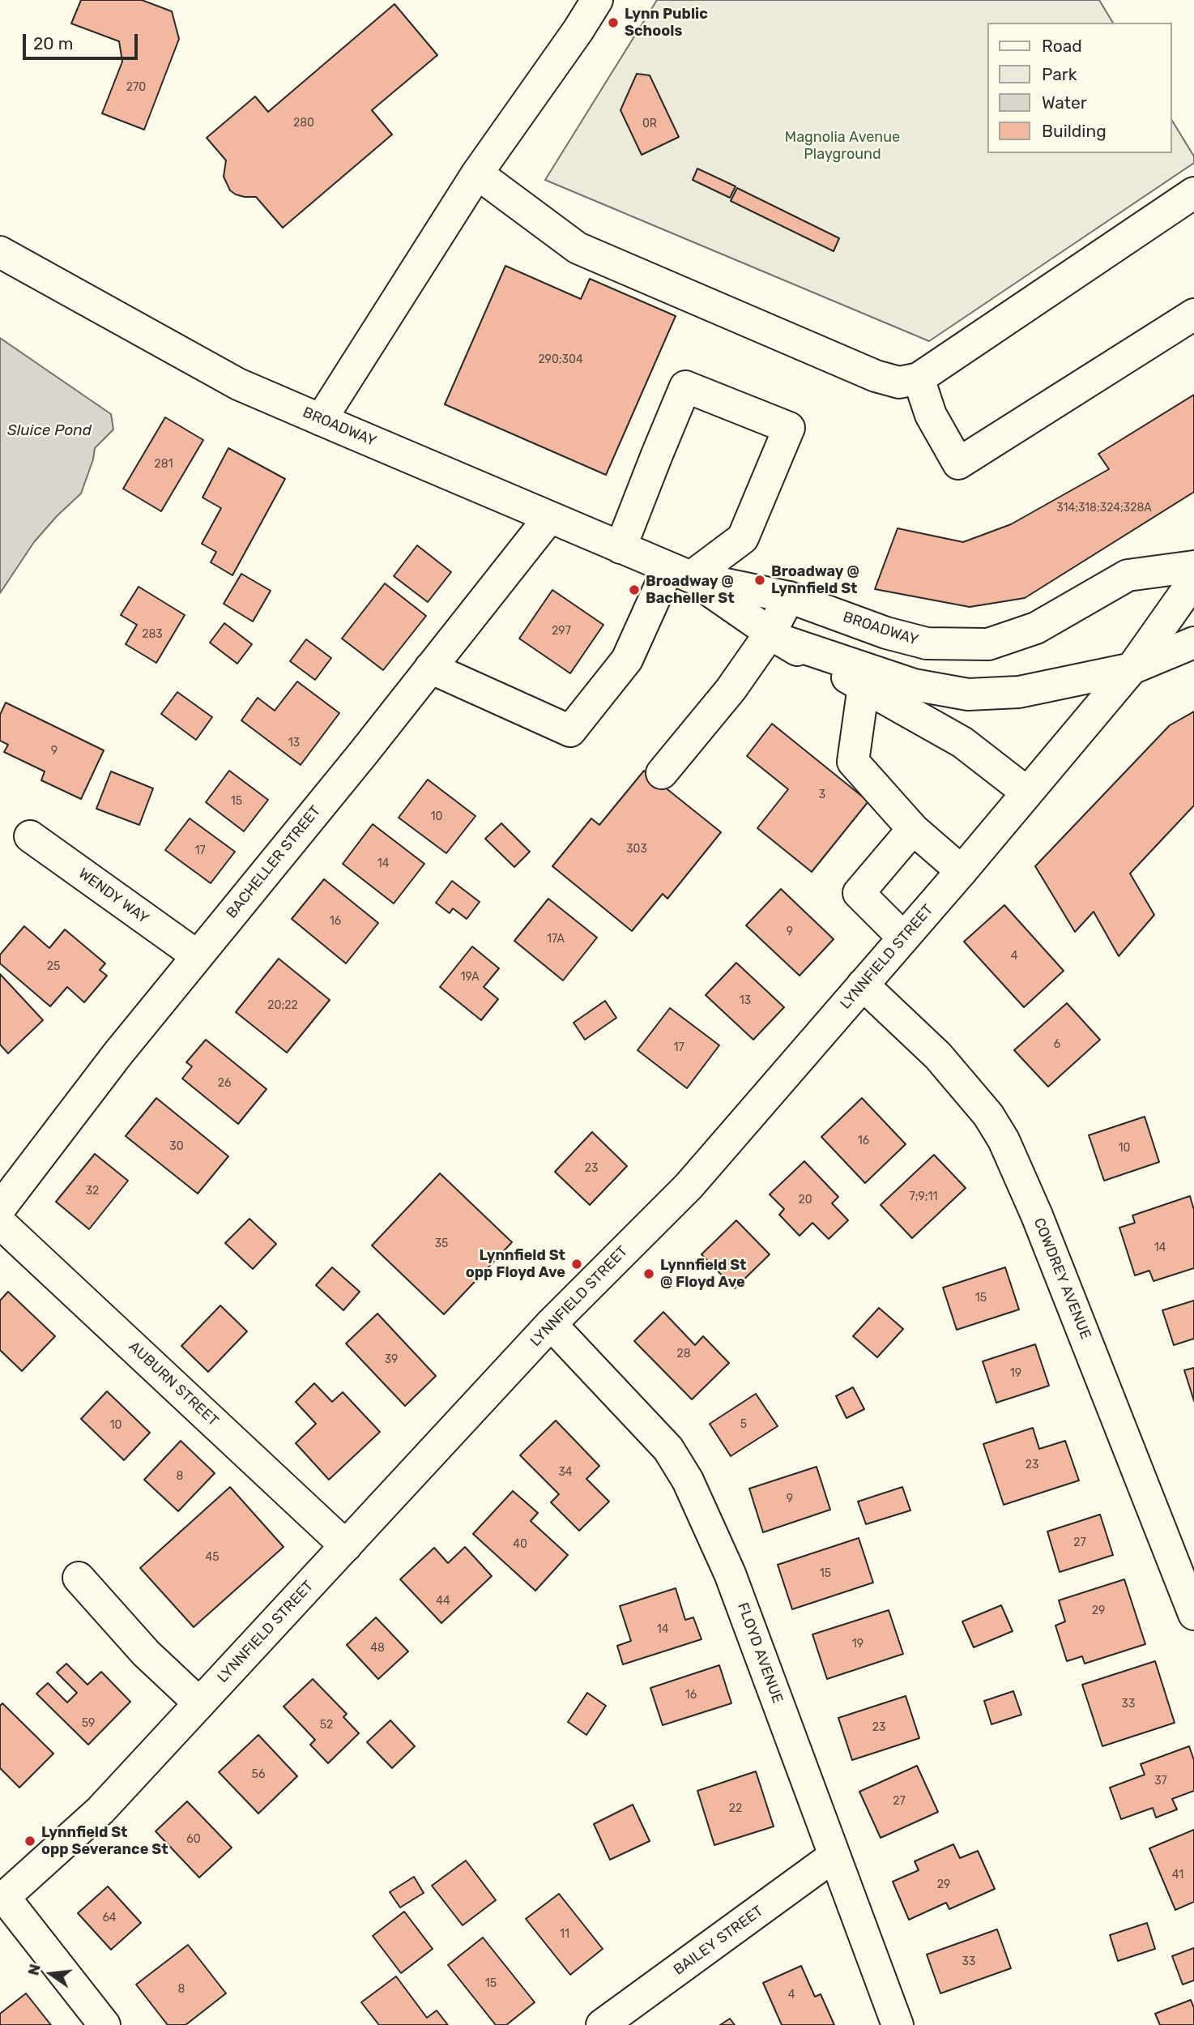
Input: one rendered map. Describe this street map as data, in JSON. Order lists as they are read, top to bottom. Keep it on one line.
{"streets":{"main road":["BROADWAY","BACHELLER STREET","WENDY WAY","LYNNFIELD STREET","COWDREY AVENUE","AUBURN STREET","FLOYD AVENUE","BAILEY STREET"]},"crossings":[["BROADWAY","BACHELLER STREET"],["BROADWAY","LYNNFIELD STREET"],["BACHELLER STREET","WENDY WAY"],["LYNNFIELD STREET","COWDREY AVENUE"],["LYNNFIELD STREET","AUBURN STREET"],["LYNNFIELD STREET","FLOYD AVENUE"],["FLOYD AVENUE","BAILEY STREET"]],"water":["Sluice Pond"],"parks":["Magnolia Avenue Playground"],"places":["Lynn Public Schools","Broadway @ Lynnfield St","Broadway @ Bacheller St","Lynnfield St opp Floyd Ave","Lynnfield St @ Floyd Ave","Lynnfield St opp Severance St"],"house_numbers":["270","280","0R","290;304","281","314;318;324;328A","297","283","13","9","3","15","10","303","17","14","16","9","17A","4","25","19A","13","20;22","6","17","26","16","30","10","23","32","7;9;11","20","35","14","15","28","39","19","5","10","23","34","8","9","27","40","45","15","44","29","14","19","48","16","33","59","52","23","56","37","27","22","60","41","29","64","11","33","15","8","4"],"legend":["Road","Park","Water","Building"],"scale_bar":"20 m","north":"left"}
